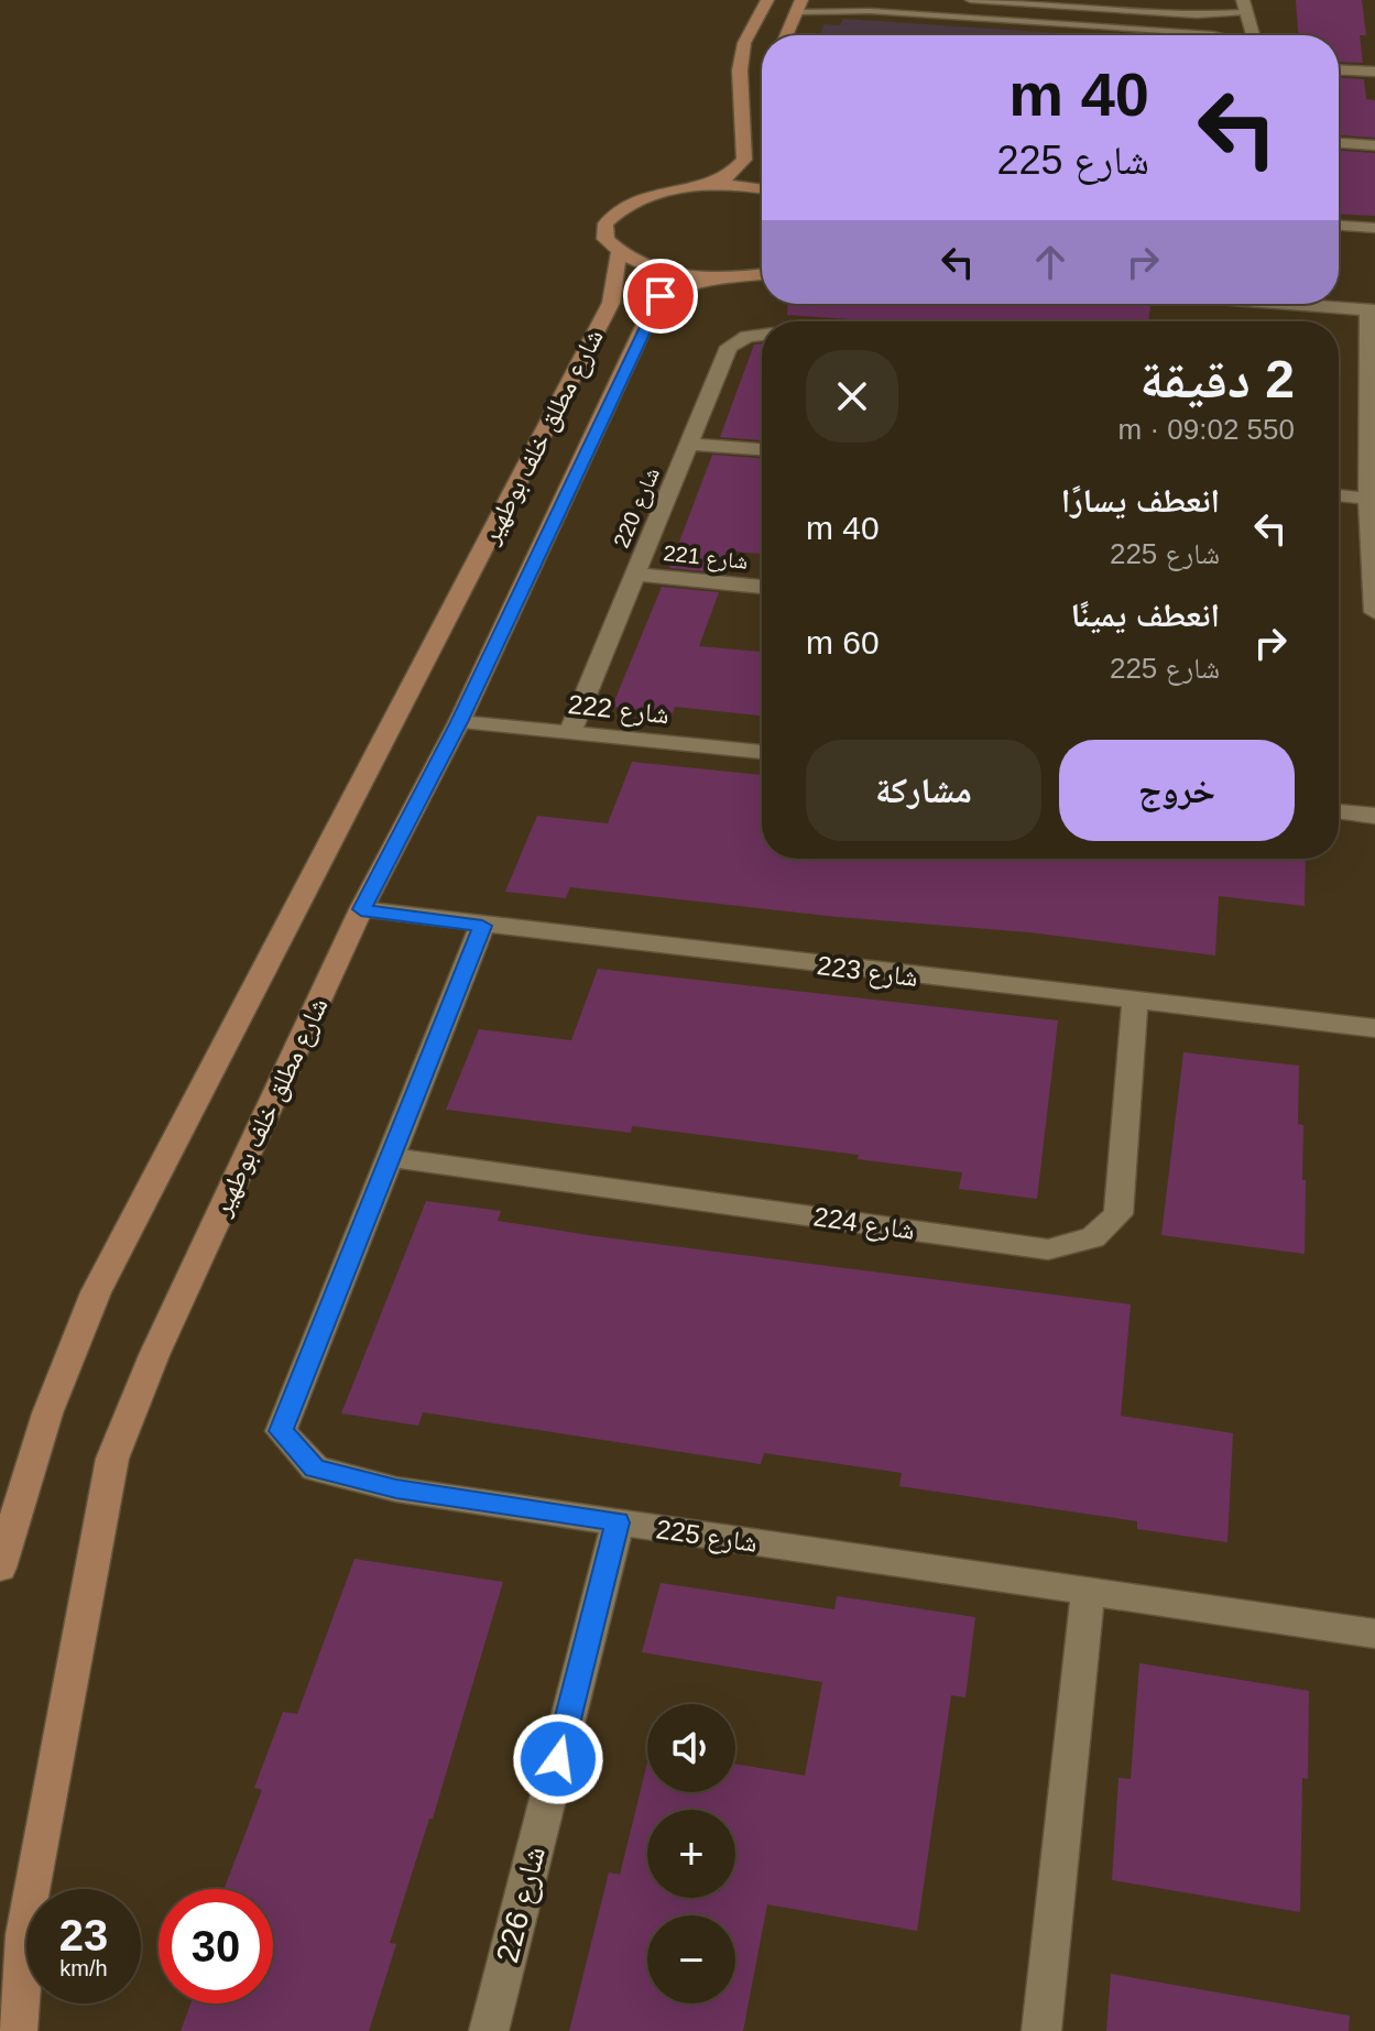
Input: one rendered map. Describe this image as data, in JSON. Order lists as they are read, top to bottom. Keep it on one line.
{"streets":{"main road":["شارع مطلق خلف بوطهير"],"street":["شارع 220","شارع 221","شارع 222","شارع 223","شارع 224","شارع 225","شارع 226"]},"crossings":[["شارع مطلق خلف بوطهير","شارع 222"],["شارع مطلق خلف بوطهير","شارع 223"],["شارع 220","شارع 221"],["شارع 220","شارع 222"],["شارع 223","شارع 224"],["شارع 223","شارع 225"],["شارع 224","شارع 225"],["شارع 225","شارع 226"]],"page":{"turn":["40 m","شارع 225"],"heading":["2 دقيقة","550 m · 09:02"],"list":[{"name":"انعطف يسارًا","note":"شارع 225","value":"40 m"},{"name":"انعطف يمينًا","note":"شارع 225","value":"60 m"}],"buttons":["خروج","مشاركة"],"map_buttons":["+","−"],"speed":"23 km/h","limit":"30"}}
